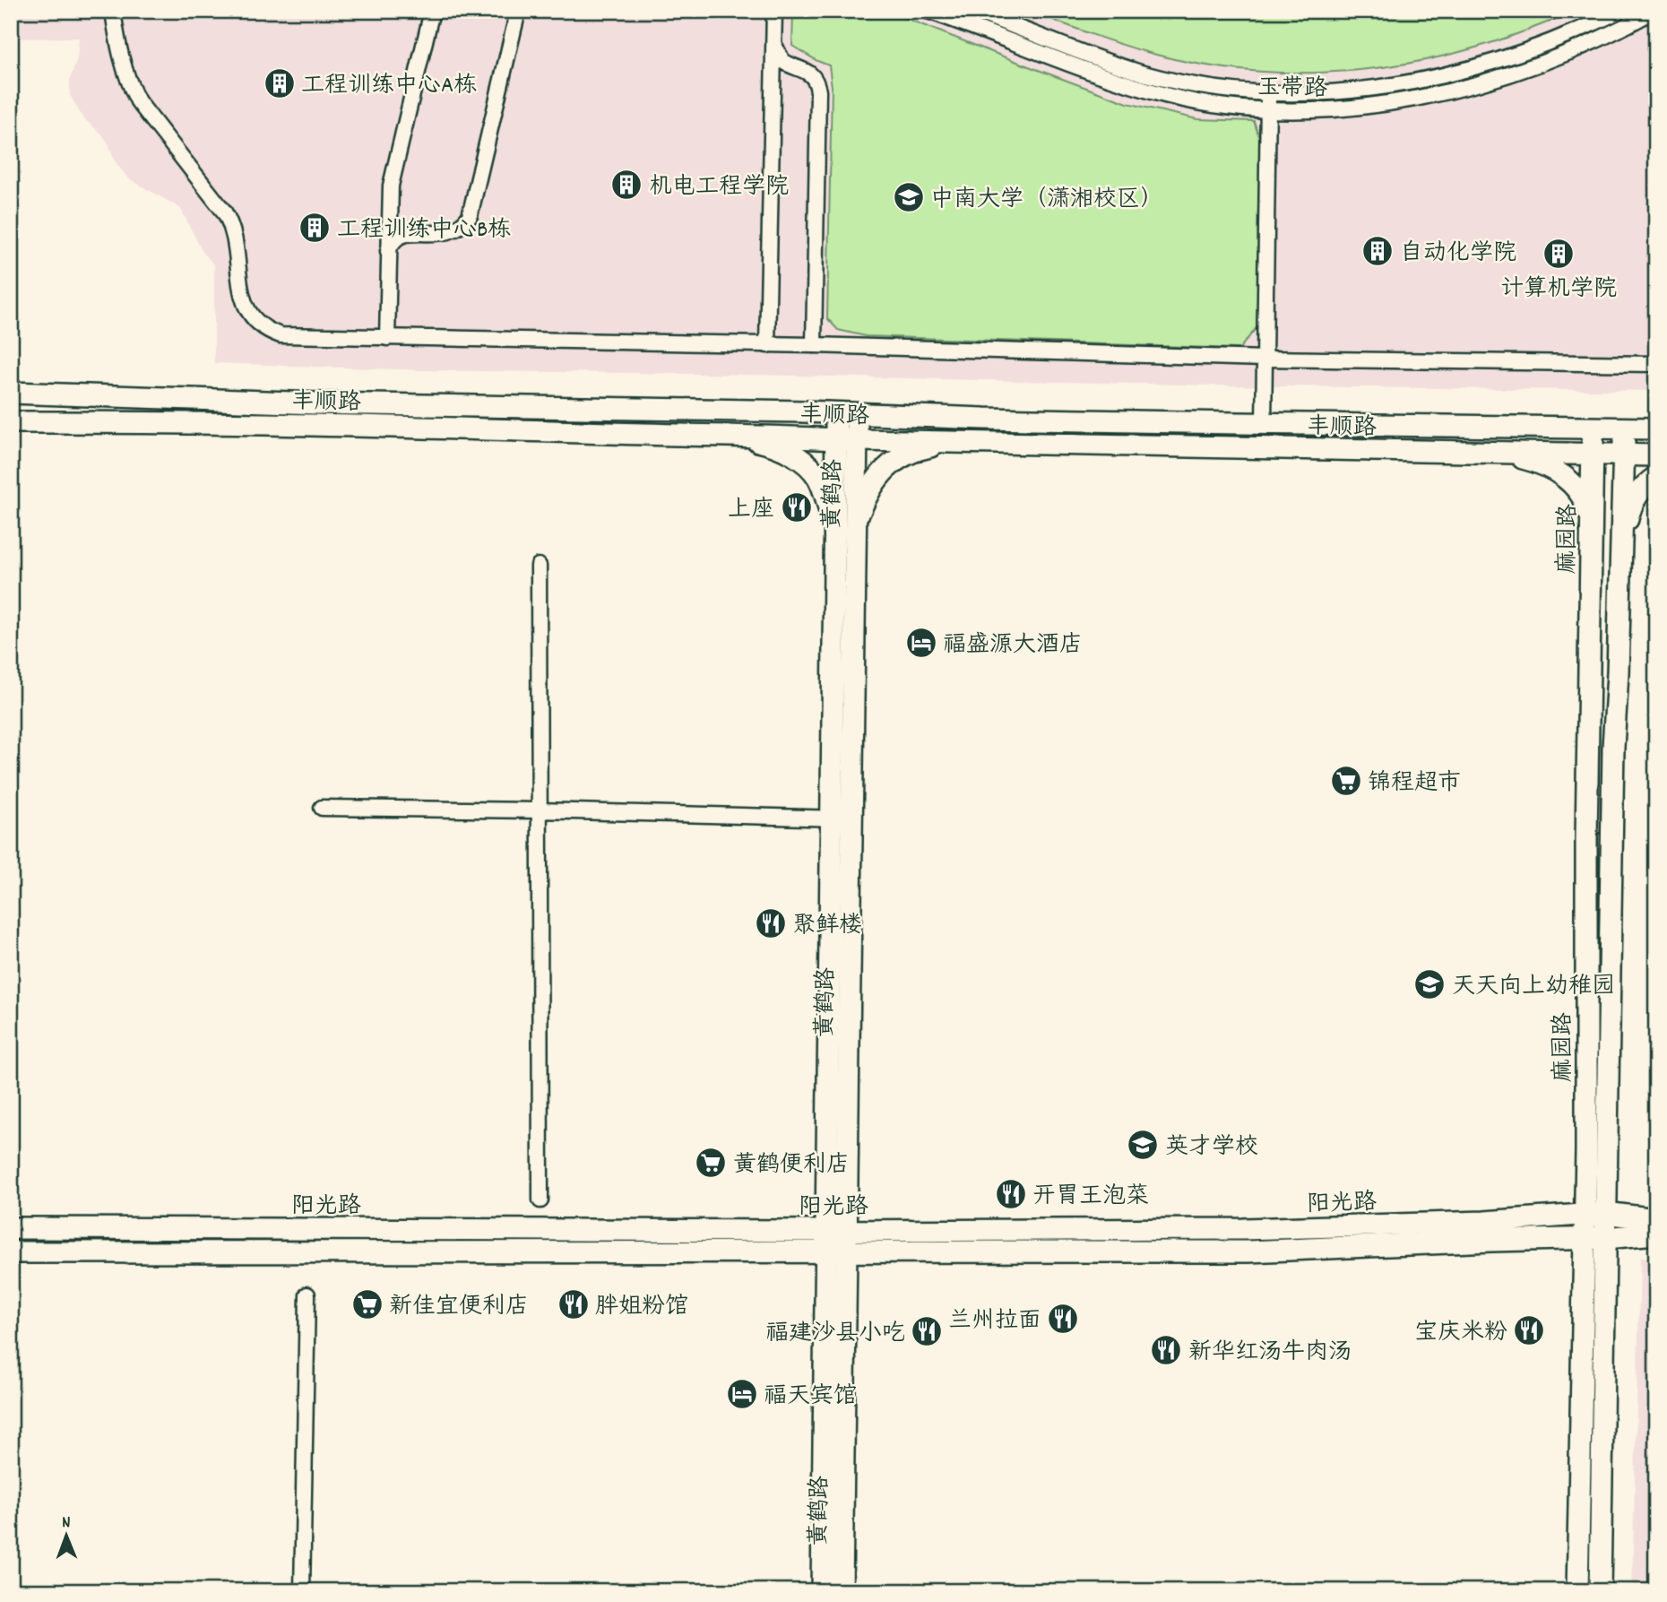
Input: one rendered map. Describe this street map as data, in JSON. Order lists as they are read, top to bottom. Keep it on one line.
{"streets":{"main road":["丰顺路","黄鹤路","麻园路","阳光路"],"street":["玉带路"]},"crossings":[["丰顺路","黄鹤路"],["丰顺路","麻园路"],["黄鹤路","阳光路"],["麻园路","阳光路"]],"places":{"building":["工程训练中心A栋","机电工程学院","工程训练中心B栋","自动化学院","计算机学院"],"school or university":["中南大学（潇湘校区）","天天向上幼稚园","英才学校"],"restaurant":["上座","聚鲜楼","开胃王泡菜","胖姐粉馆","兰州拉面","宝庆米粉","福建沙县小吃","新华红汤牛肉汤"],"hotel":["福盛源大酒店","福天宾馆"],"supermarket":["锦程超市","黄鹤便利店","新佳宜便利店"]},"north":"top"}
